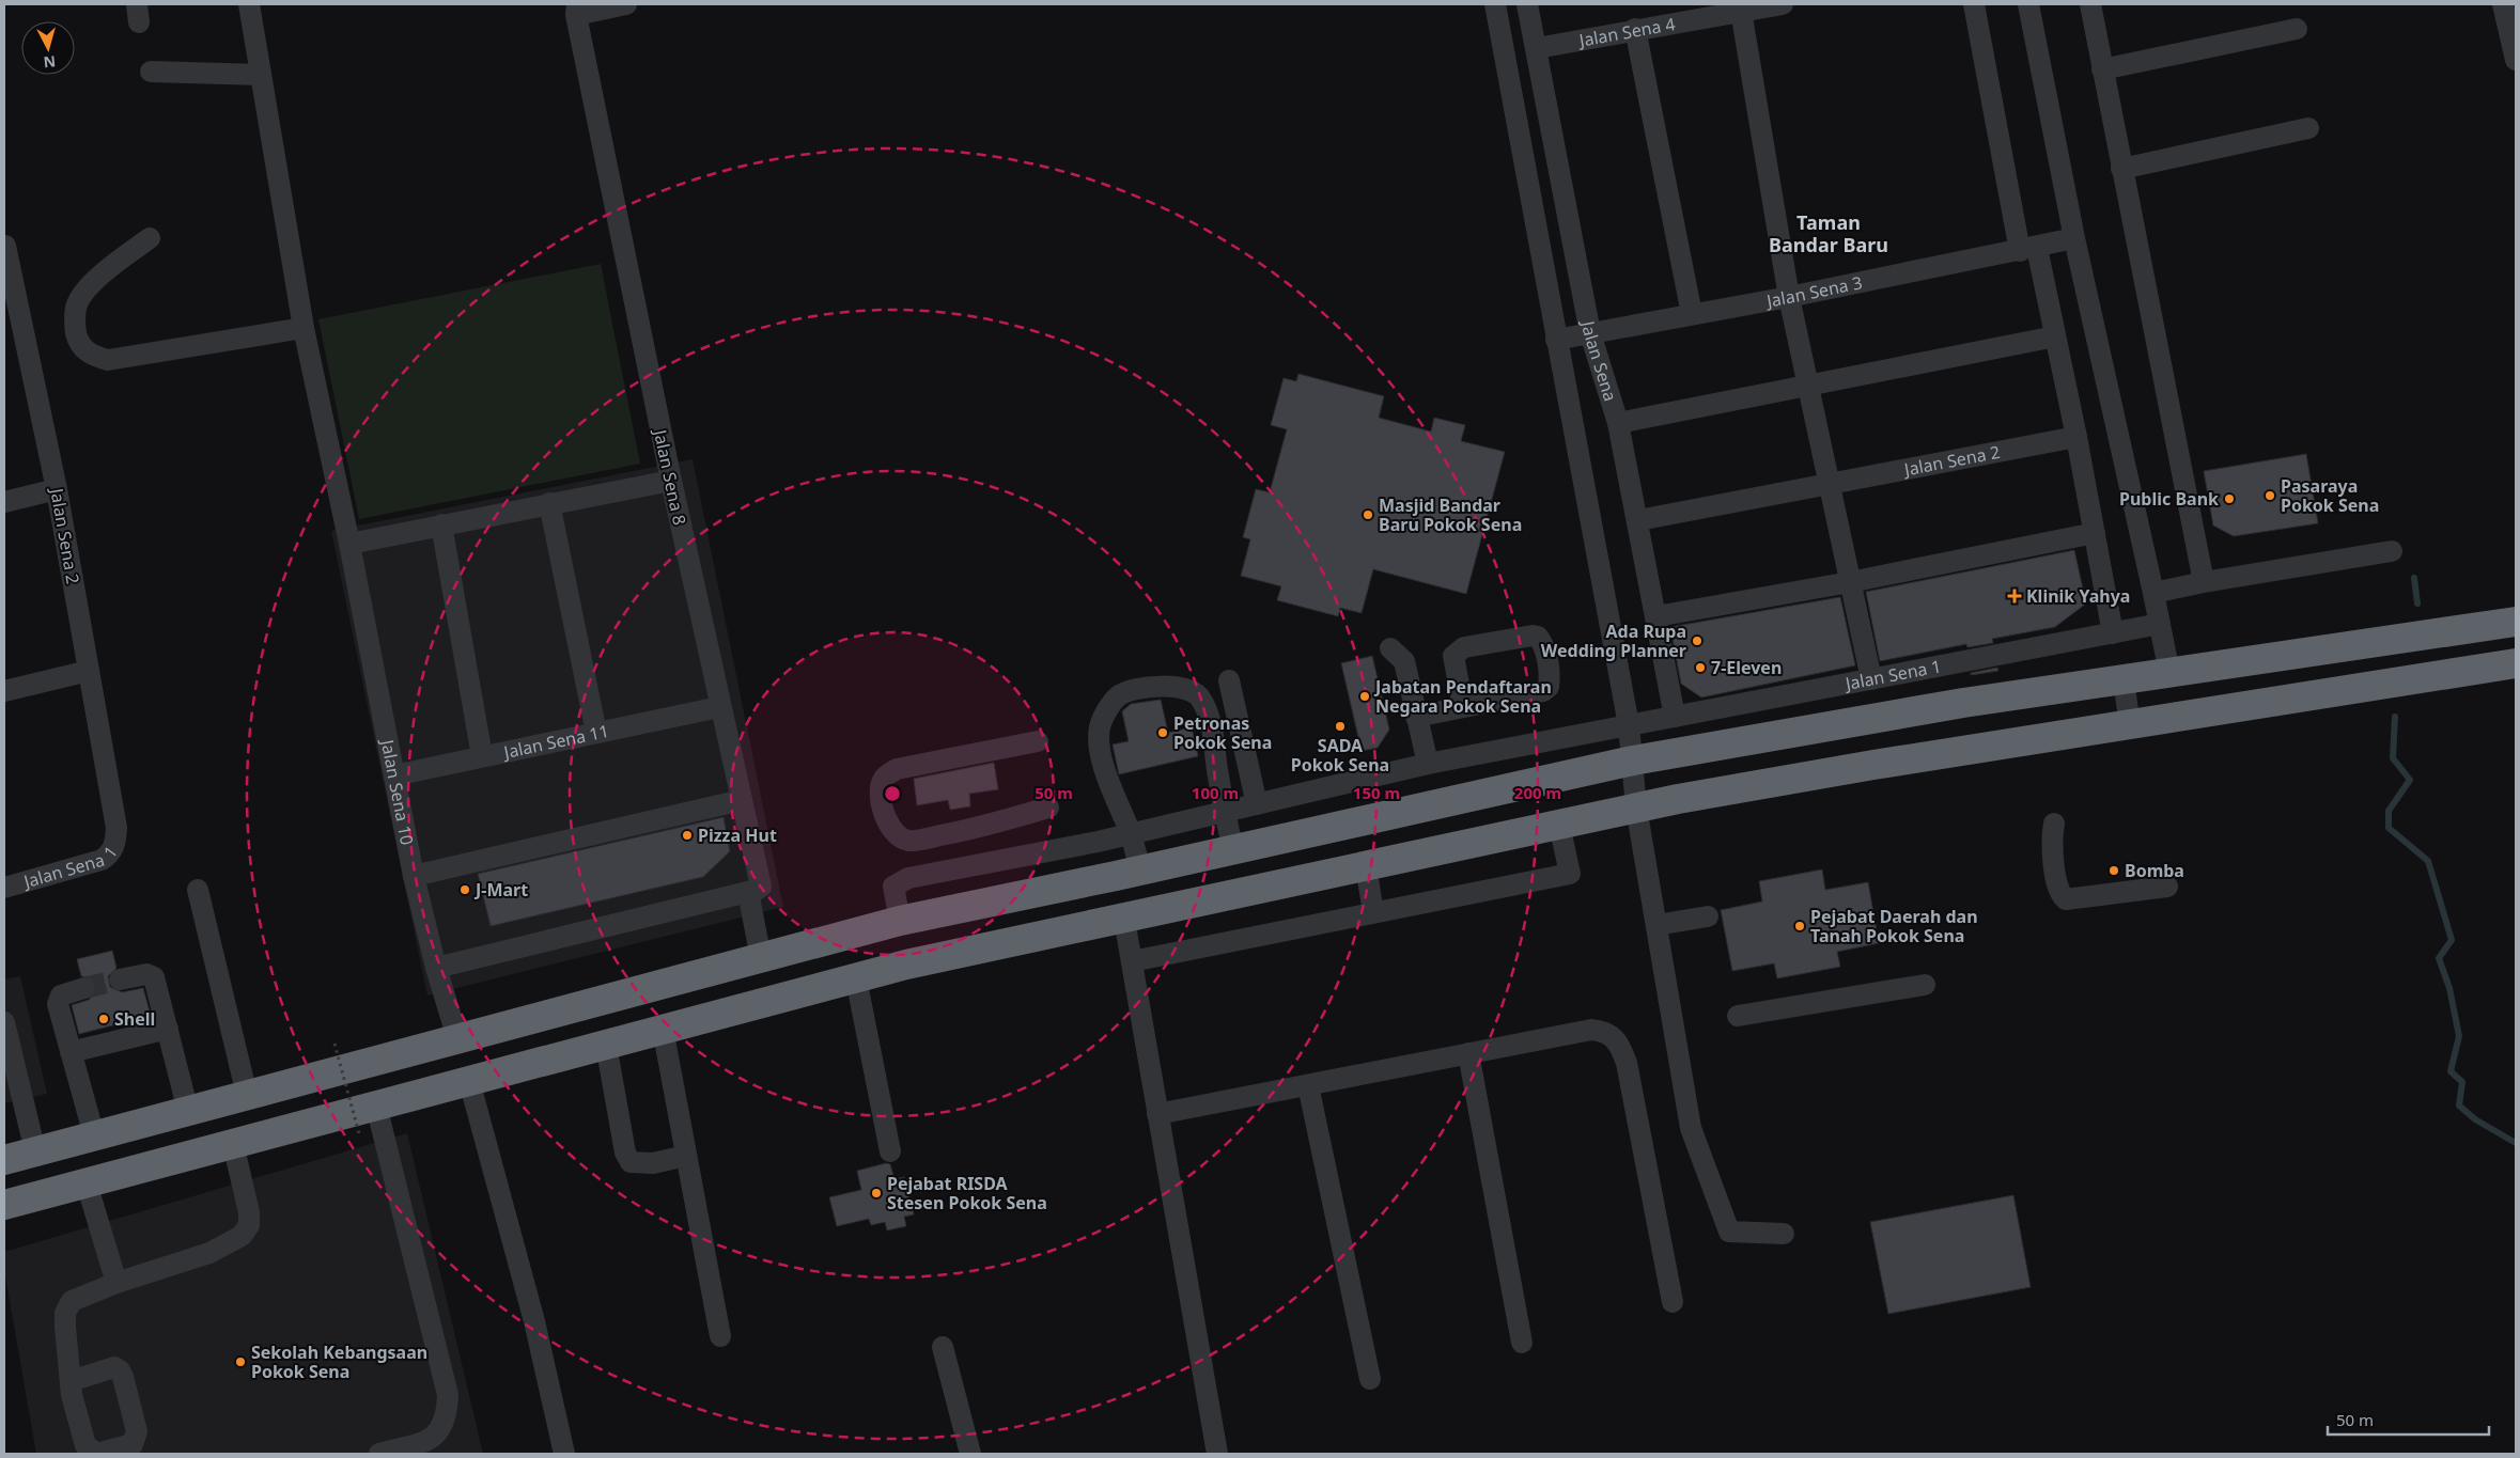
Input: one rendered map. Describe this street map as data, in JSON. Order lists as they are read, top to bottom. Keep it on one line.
{"streets":{"street":["Jalan Sena 4","Jalan Sena 3","Jalan Sena","Jalan Sena 2","Jalan Sena 8","Jalan Sena 1","Jalan Sena 11","Jalan Sena 10"]},"crossings":[["Jalan Sena 4","Jalan Sena"],["Jalan Sena 3","Jalan Sena"],["Jalan Sena","Jalan Sena 2"],["Jalan Sena","Jalan Sena 1"],["Jalan Sena 2","Jalan Sena 1"],["Jalan Sena 8","Jalan Sena 11"],["Jalan Sena 11","Jalan Sena 10"]],"districts":["Taman Bandar Baru"],"places":{"other":["Pasaraya Pokok Sena","Public Bank","Masjid Bandar Baru Pokok Sena","Ada Rupa Wedding Planner","7-Eleven","Jabatan Pendaftaran Negara Pokok Sena","SADA Pokok Sena","Petronas Pokok Sena","Pizza Hut","Bomba","J-Mart","Pejabat Daerah dan Tanah Pokok Sena","Shell","Pejabat RISDA Stesen Pokok Sena","Sekolah Kebangsaan Pokok Sena"],"health":["Klinik Yahya"]},"scale_bar":"50 m","north":"bottom","rings":["50 m","100 m","150 m","200 m"]}
